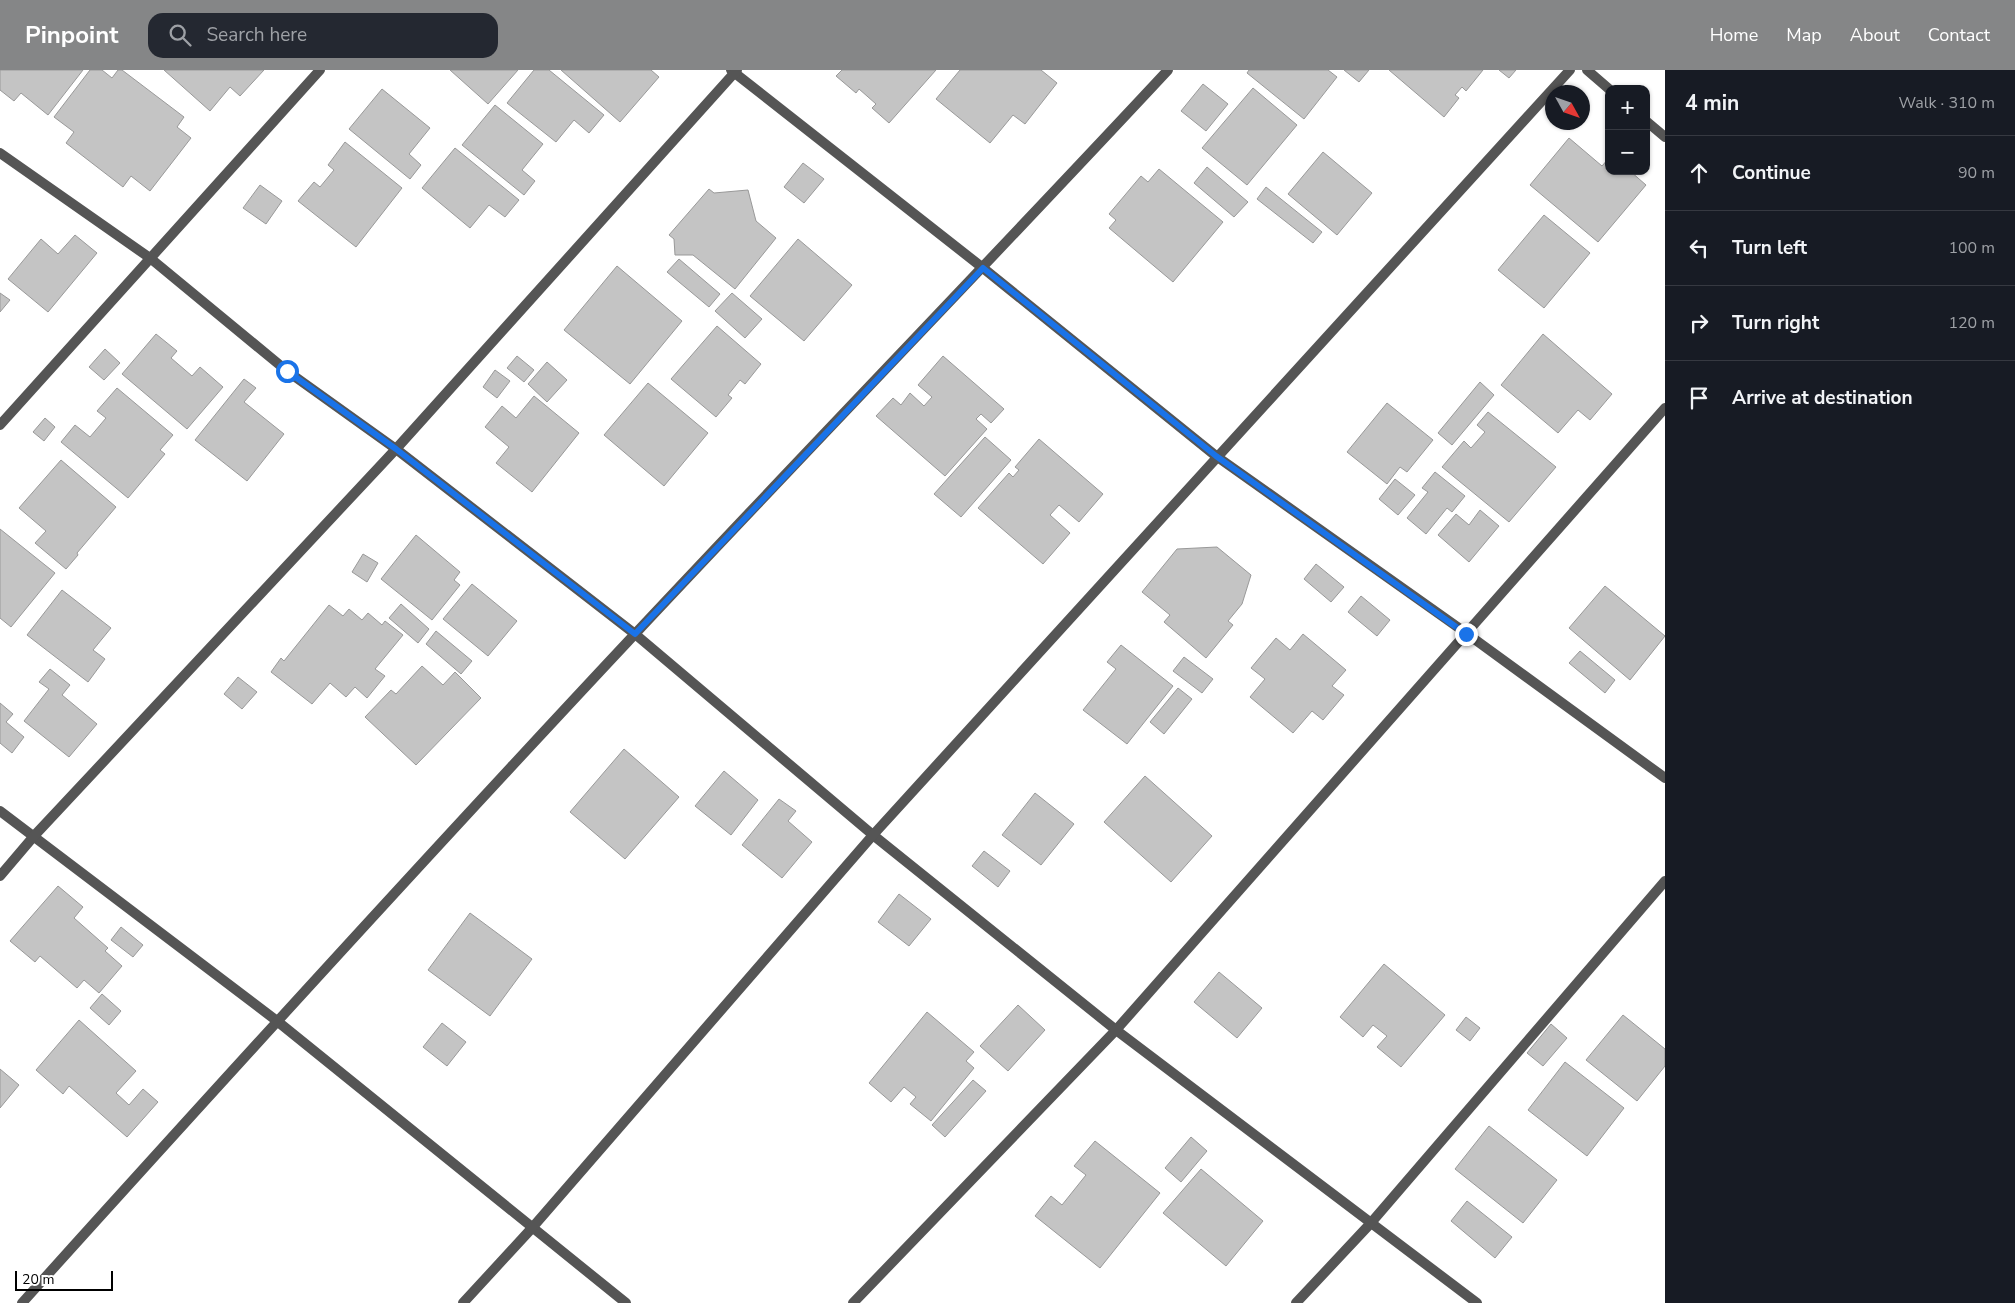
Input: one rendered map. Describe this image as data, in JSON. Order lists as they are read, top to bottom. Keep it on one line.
{"scale_bar":"20 m","north":"bottom right","page":{"header":"Pinpoint","search":"Search here","nav":["Home","Map","About","Contact"],"heading":["4 min","Walk · 310 m"],"map_buttons":["+","−"],"list":[["Continue","90 m"],["Turn left","100 m"],["Turn right","120 m"],"Arrive at destination"],"scale":"20 m"}}
